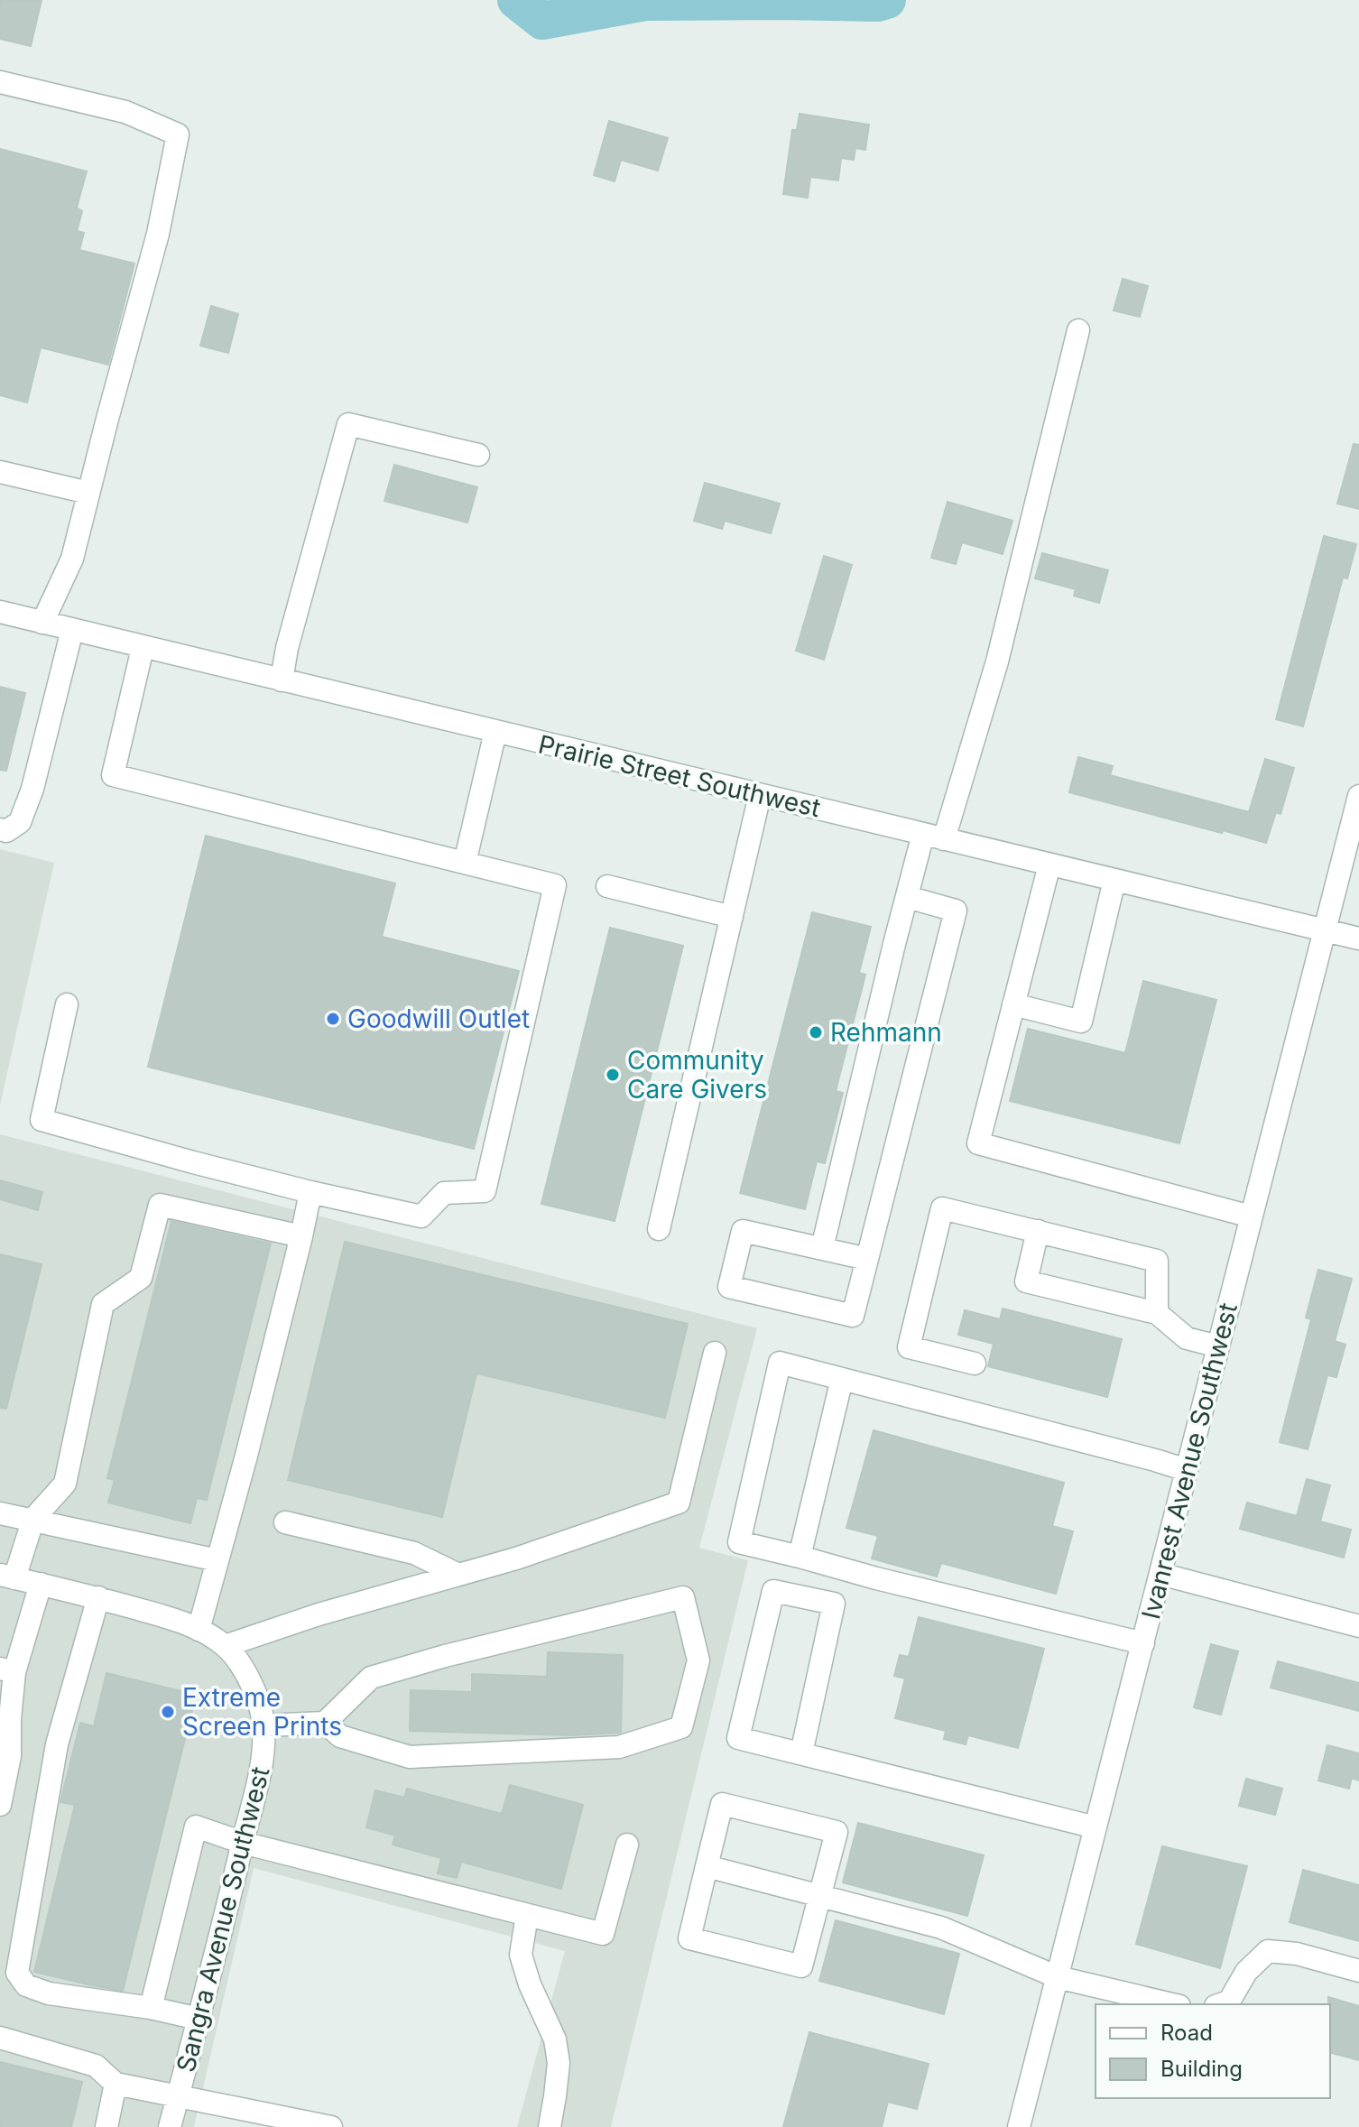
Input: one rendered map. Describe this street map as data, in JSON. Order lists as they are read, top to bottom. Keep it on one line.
{"streets":{"street":["Prairie Street Southwest","Ivanrest Avenue Southwest","Sangra Avenue Southwest"]},"crossings":[["Prairie Street Southwest","Ivanrest Avenue Southwest"]],"places":["Goodwill Outlet","Rehmann","Community Care Givers","Extreme Screen Prints"],"legend":["Road","Building"]}
